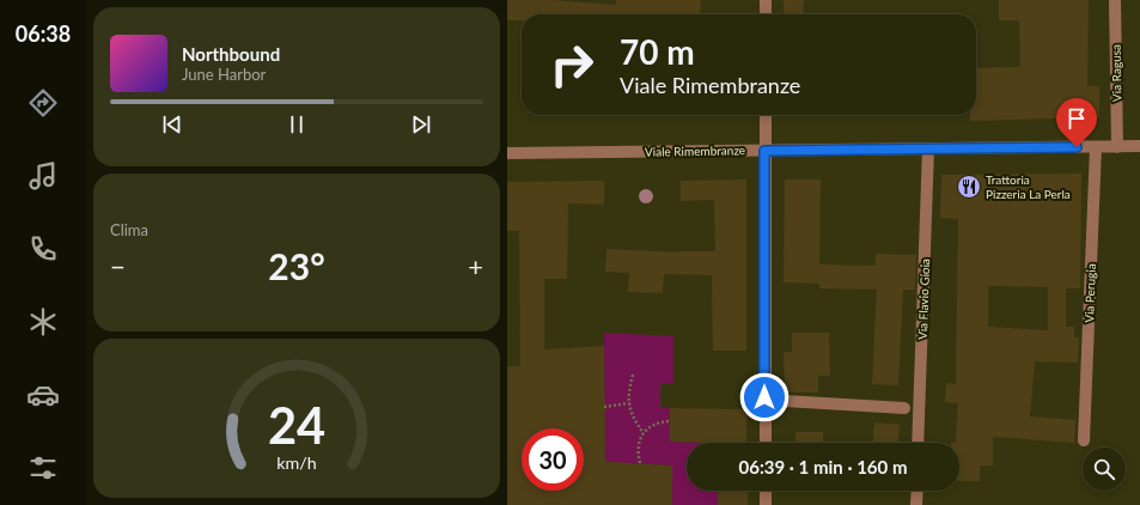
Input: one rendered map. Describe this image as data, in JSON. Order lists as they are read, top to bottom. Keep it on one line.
{"streets":{"street":["Via Ragusa","Viale Rimembranze","Via Perugia","Via Flavio Gioia"]},"crossings":[["Via Ragusa","Viale Rimembranze"],["Viale Rimembranze","Via Perugia"],["Viale Rimembranze","Via Flavio Gioia"]],"places":{"restaurant":["Trattoria Pizzeria La Perla"]},"page":{"tabs":"06:38","turn":["70 m","Viale Rimembranze"],"song":["Northbound","June Harbor"],"tile":"Clima","heat":["−","23°","+"],"limit":"30","trip":"06:39 · 1 min · 160 m","gauge":["24","km/h"]}}
